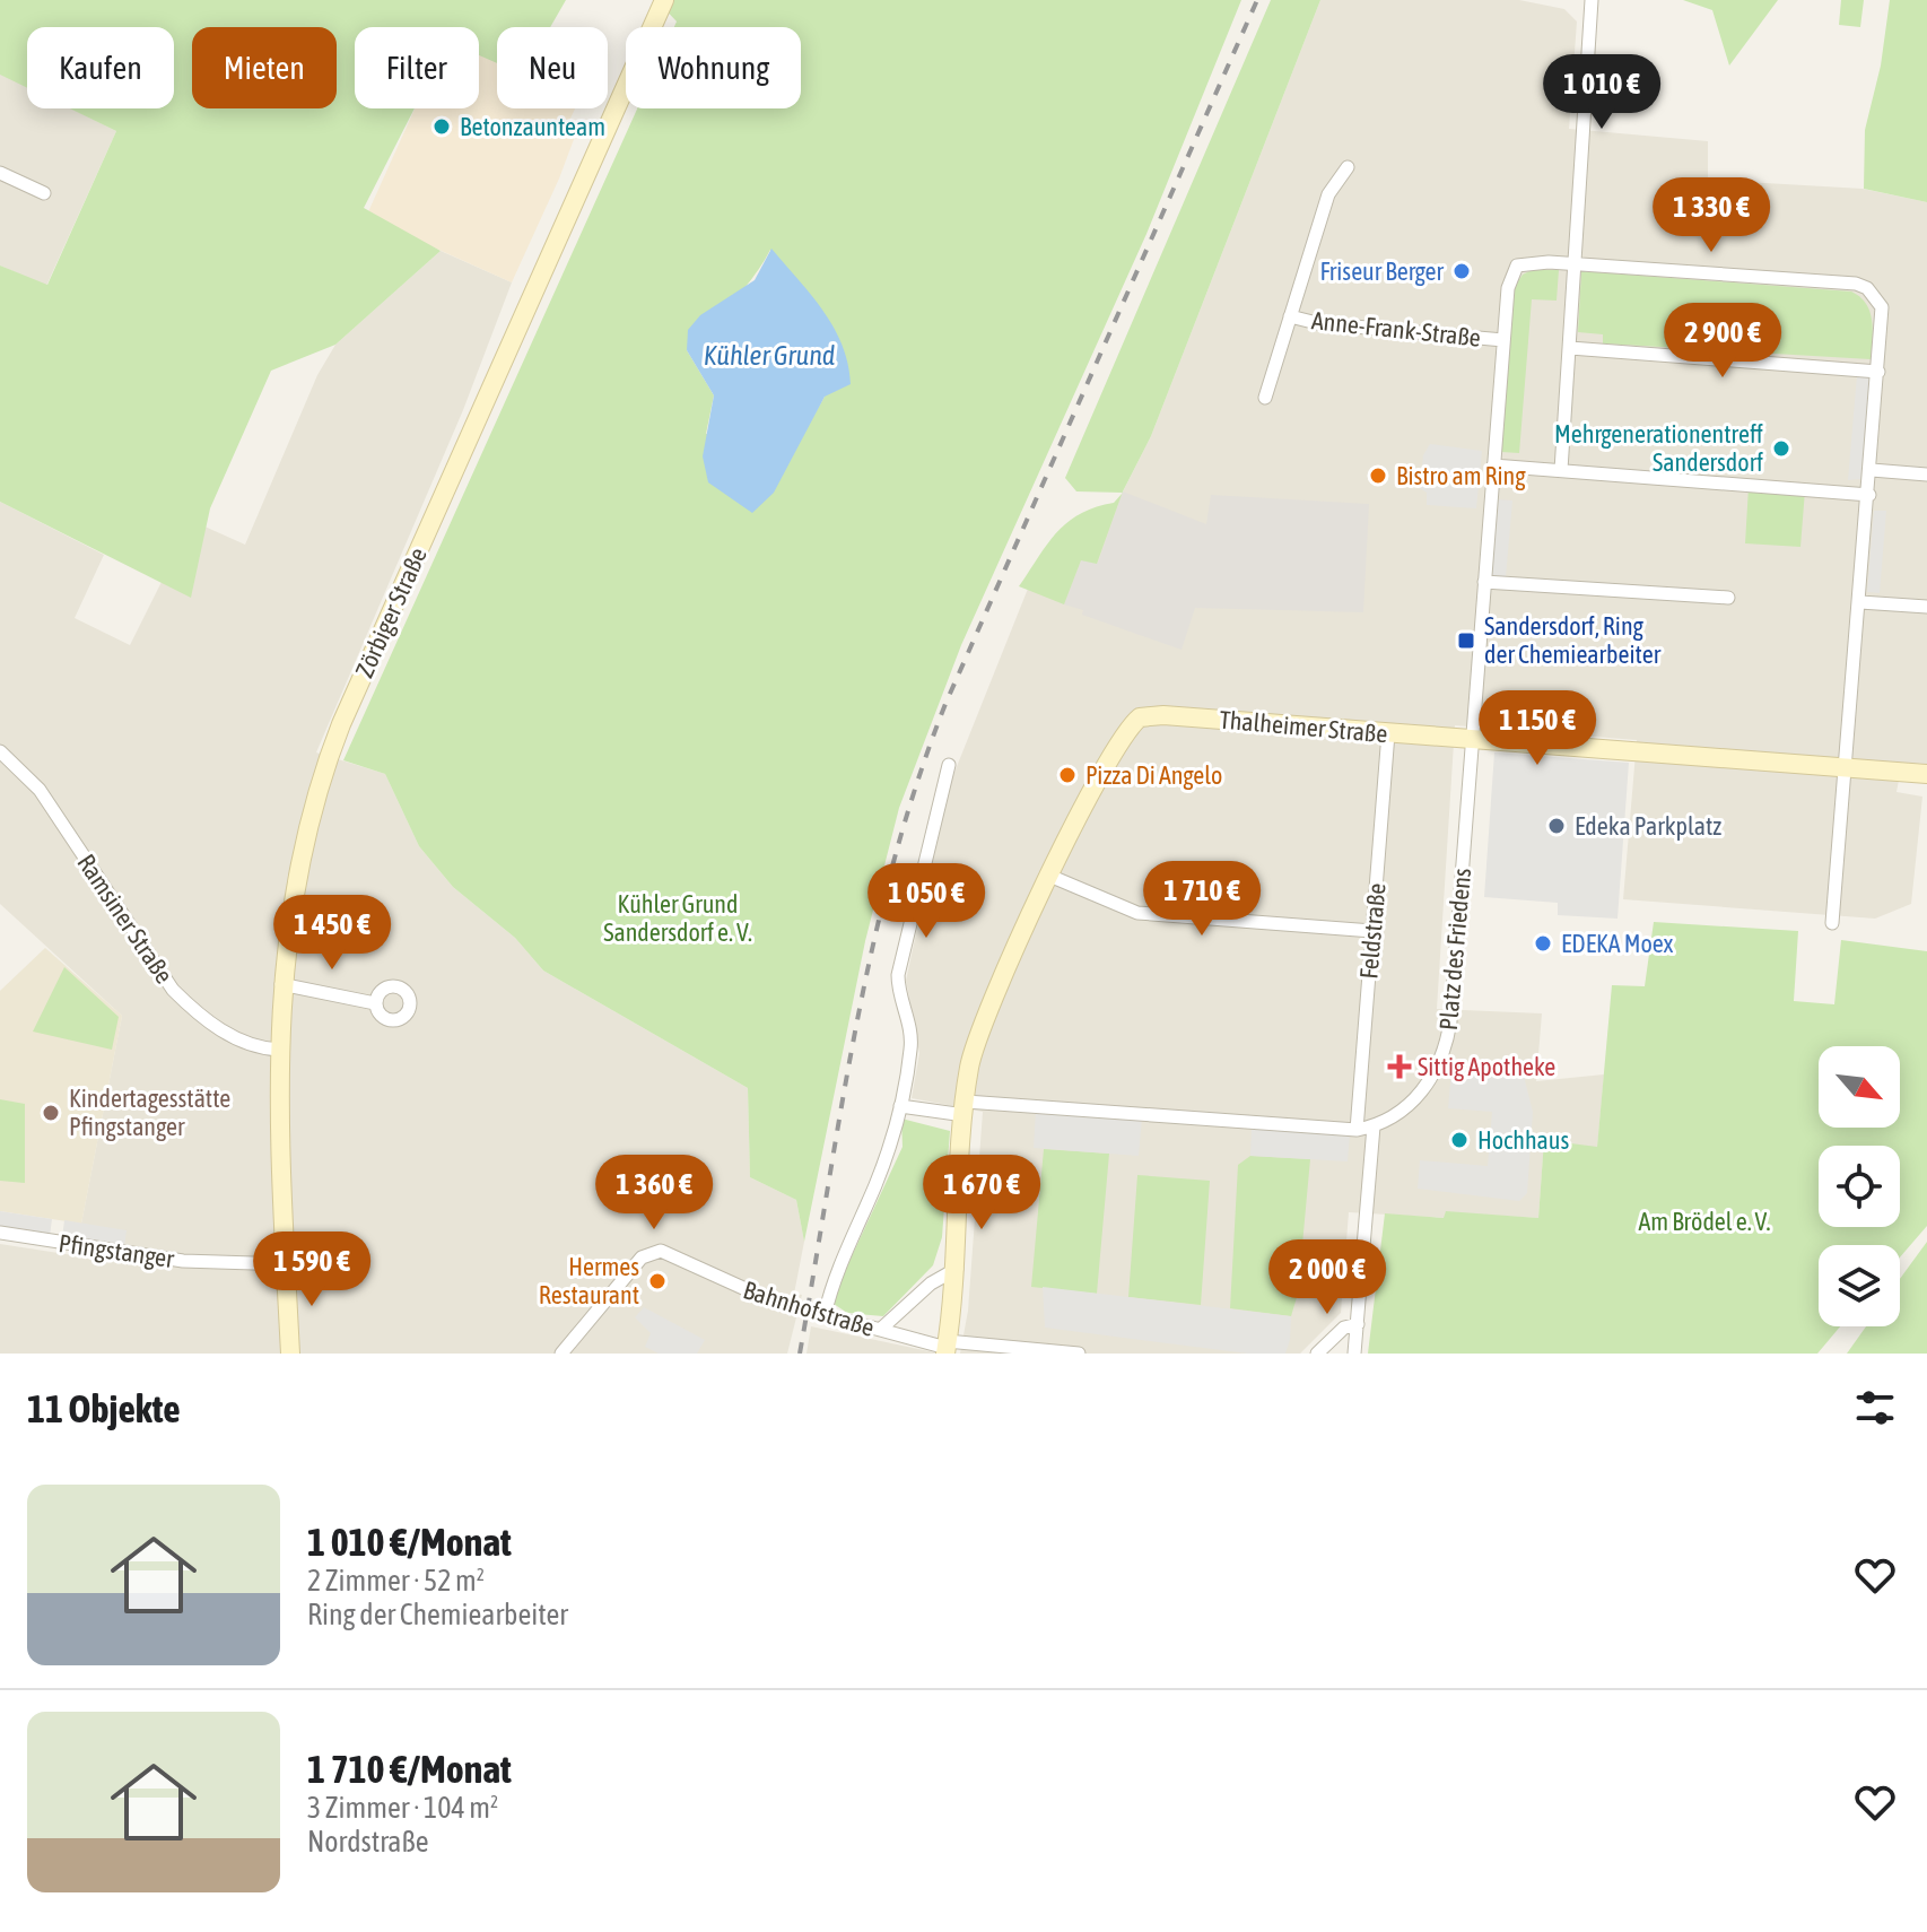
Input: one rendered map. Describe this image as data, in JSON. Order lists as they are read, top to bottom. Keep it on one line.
{"streets":{"street":["Anne-Frank-Straße","Zörbiger Straße","Thalheimer Straße","Ramsiner Straße","Feldstraße","Platz des Friedens","Pfingstanger","Bahnhofstraße"]},"crossings":[["Anne-Frank-Straße","Platz des Friedens"],["Zörbiger Straße","Ramsiner Straße"],["Zörbiger Straße","Pfingstanger"],["Thalheimer Straße","Feldstraße"],["Thalheimer Straße","Platz des Friedens"]],"water":["Kühler Grund"],"parks":["Kühler Grund Sandersdorf e. V.","Am Brödel e. V."],"places":{"other":["Betonzaunteam","Friseur Berger","Mehrgenerationentreff Sandersdorf","Bistro am Ring","Pizza Di Angelo","Edeka Parkplatz","EDEKA Moex","Kindertagesstätte Pfingstanger","Hochhaus","Hermes Restaurant"],"transit":["Sandersdorf, Ring der Chemiearbeiter"],"health":["Sittig Apotheke"]},"north":"bottom right","page":{"chip":["Kaufen","Mieten","Filter","Neu","Wohnung"],"price":["1 010 €","1 330 €","2 900 €","1 150 €","1 710 €","1 050 €","1 450 €","1 360 €","1 670 €","1 590 €","2 000 €"],"heading":"11 Objekte","list":[{"name":"1 010 €/Monat","note":"2 Zimmer · 52 m² · Ring der Chemiearbeiter"},{"name":"1 710 €/Monat","note":"3 Zimmer · 104 m² · Nordstraße"}]}}
